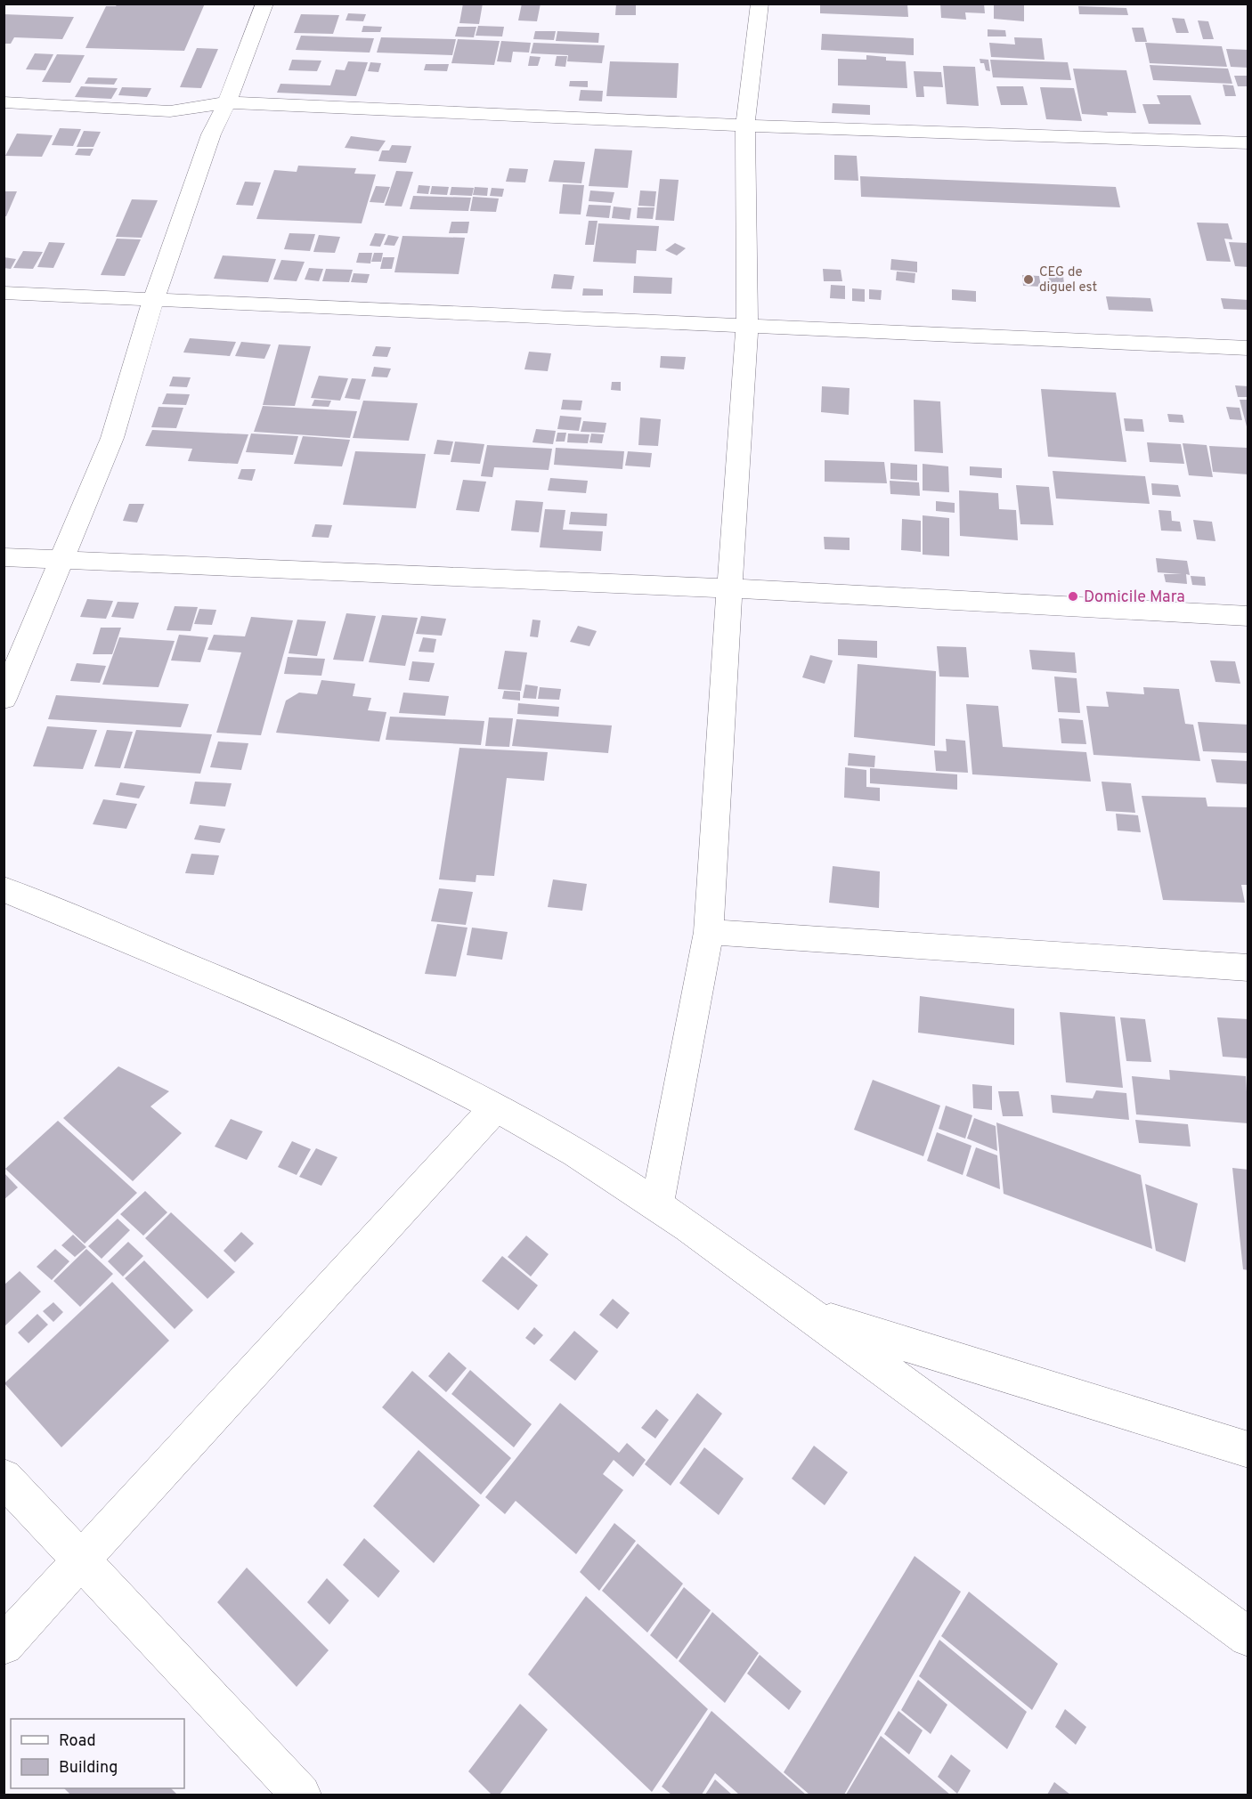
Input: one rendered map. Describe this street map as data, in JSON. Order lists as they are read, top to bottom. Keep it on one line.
{"places":["CEG de diguel est","Domicile Mara"],"legend":["Road","Building"]}
